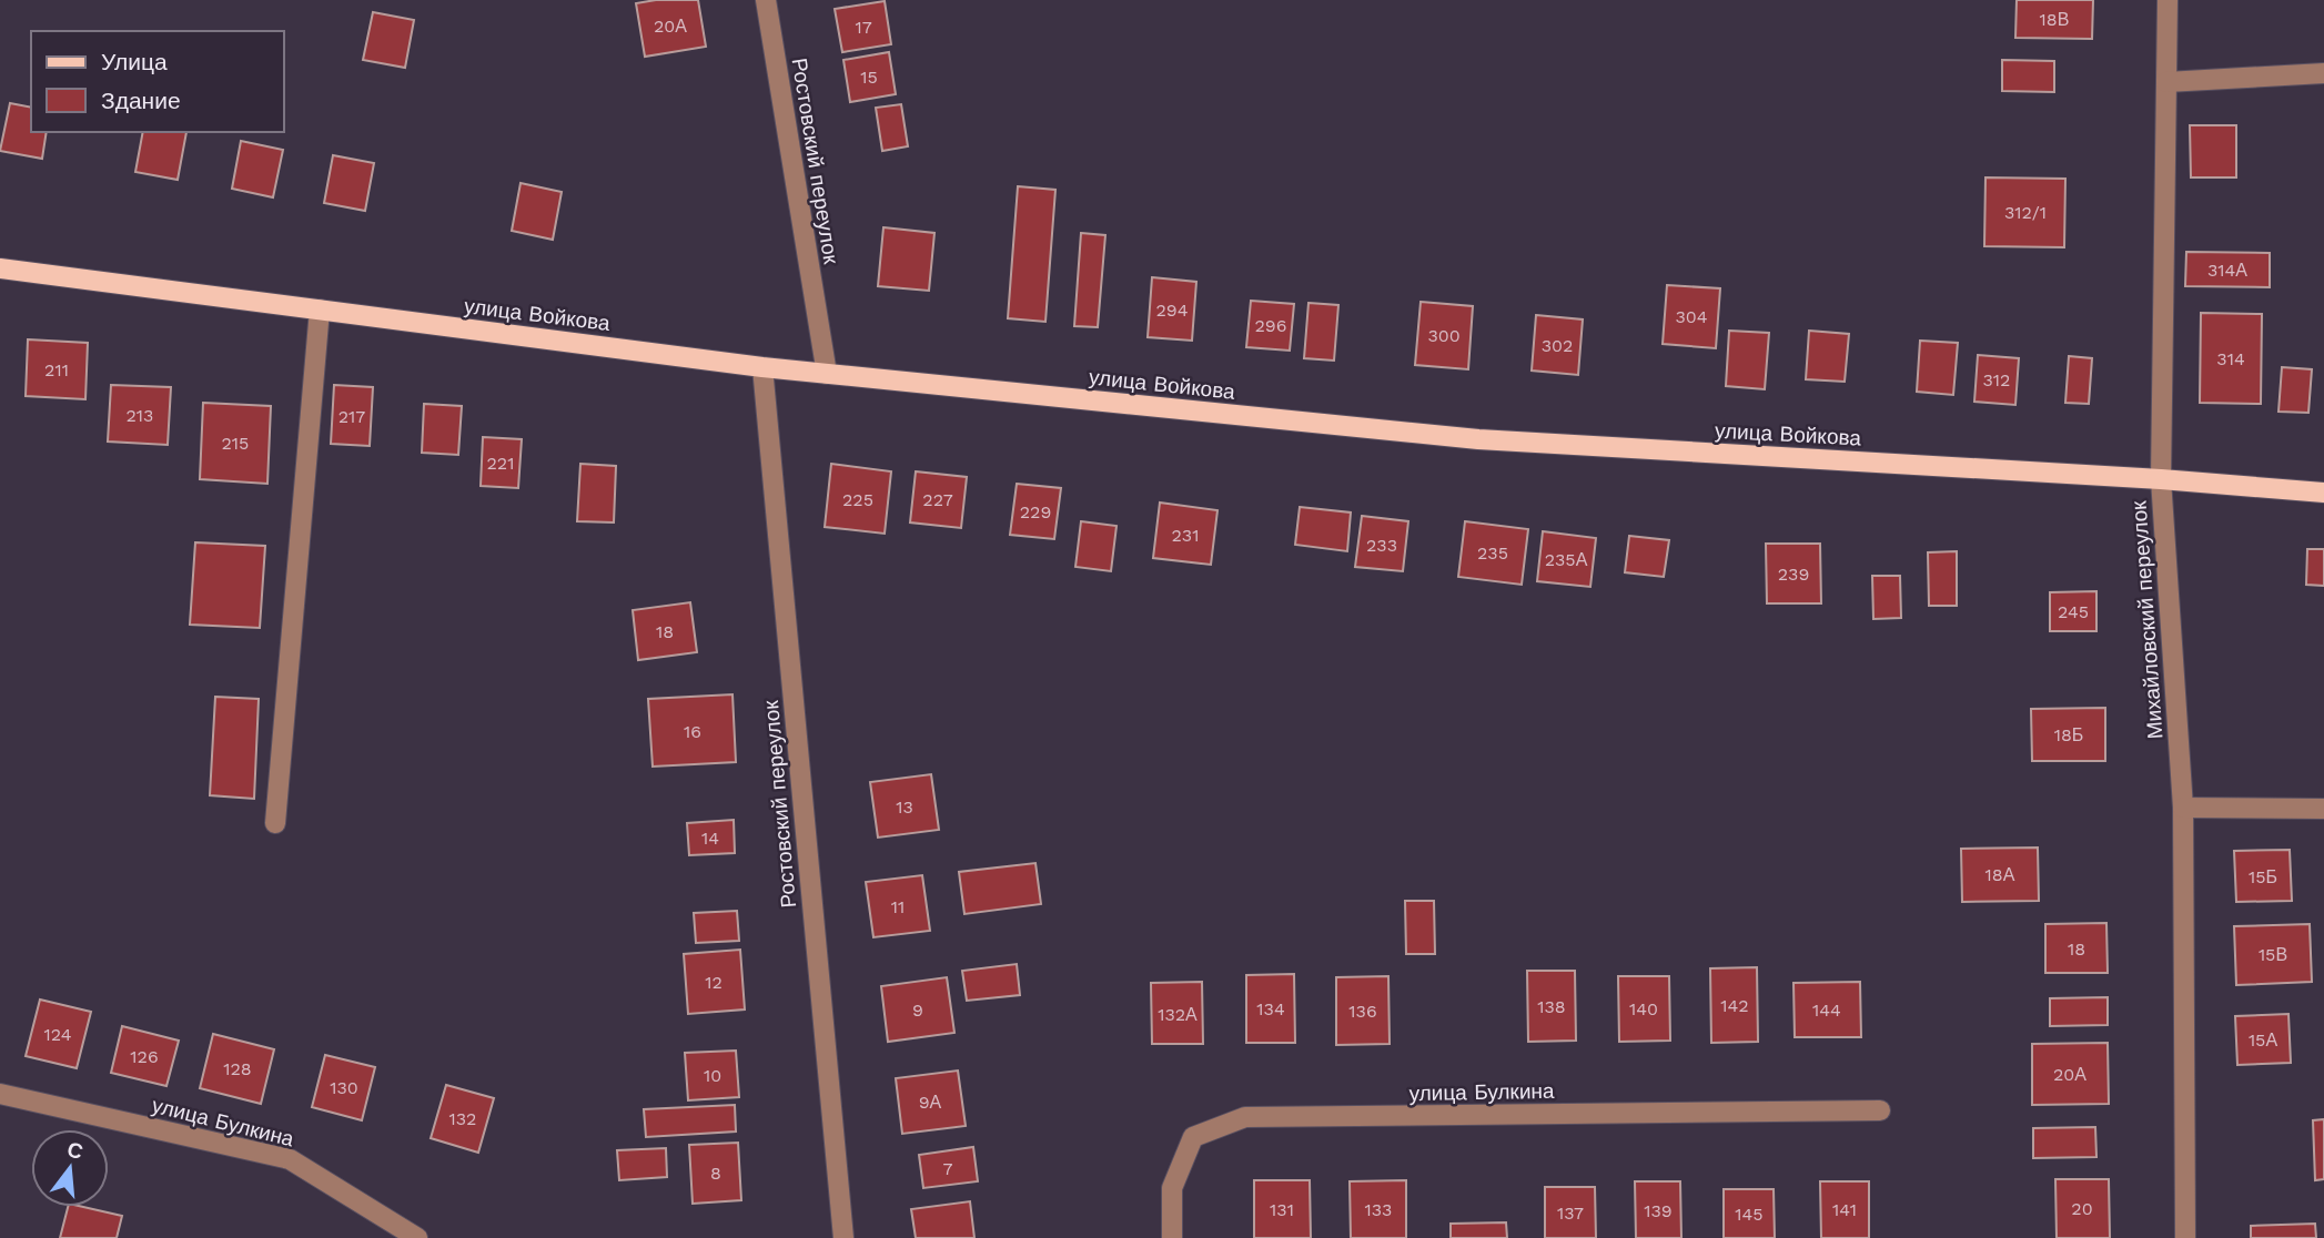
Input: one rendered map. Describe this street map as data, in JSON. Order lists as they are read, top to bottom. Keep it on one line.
{"streets":{"main road":["улица Войкова"],"street":["Ростовский переулок","Михайловский переулок","улица Булкина"]},"crossings":[["Ростовский переулок","улица Войкова"],["улица Войкова","Михайловский переулок"]],"house_numbers":["18В","20А","17","15","312/1","314А","294","304","296","300","302","314","211","312","213","217","215","221","225","227","229","231","233","235","235А","239","245","18","16","18Б","13","14","18А","15Б","11","18","15В","12","142","138","134","140","9","144","136","132А","124","15А","126","128","20А","10","130","9А","132","7","8","20","131","133","141","139","137","145"],"legend":["Улица","Здание"],"north":"top"}
